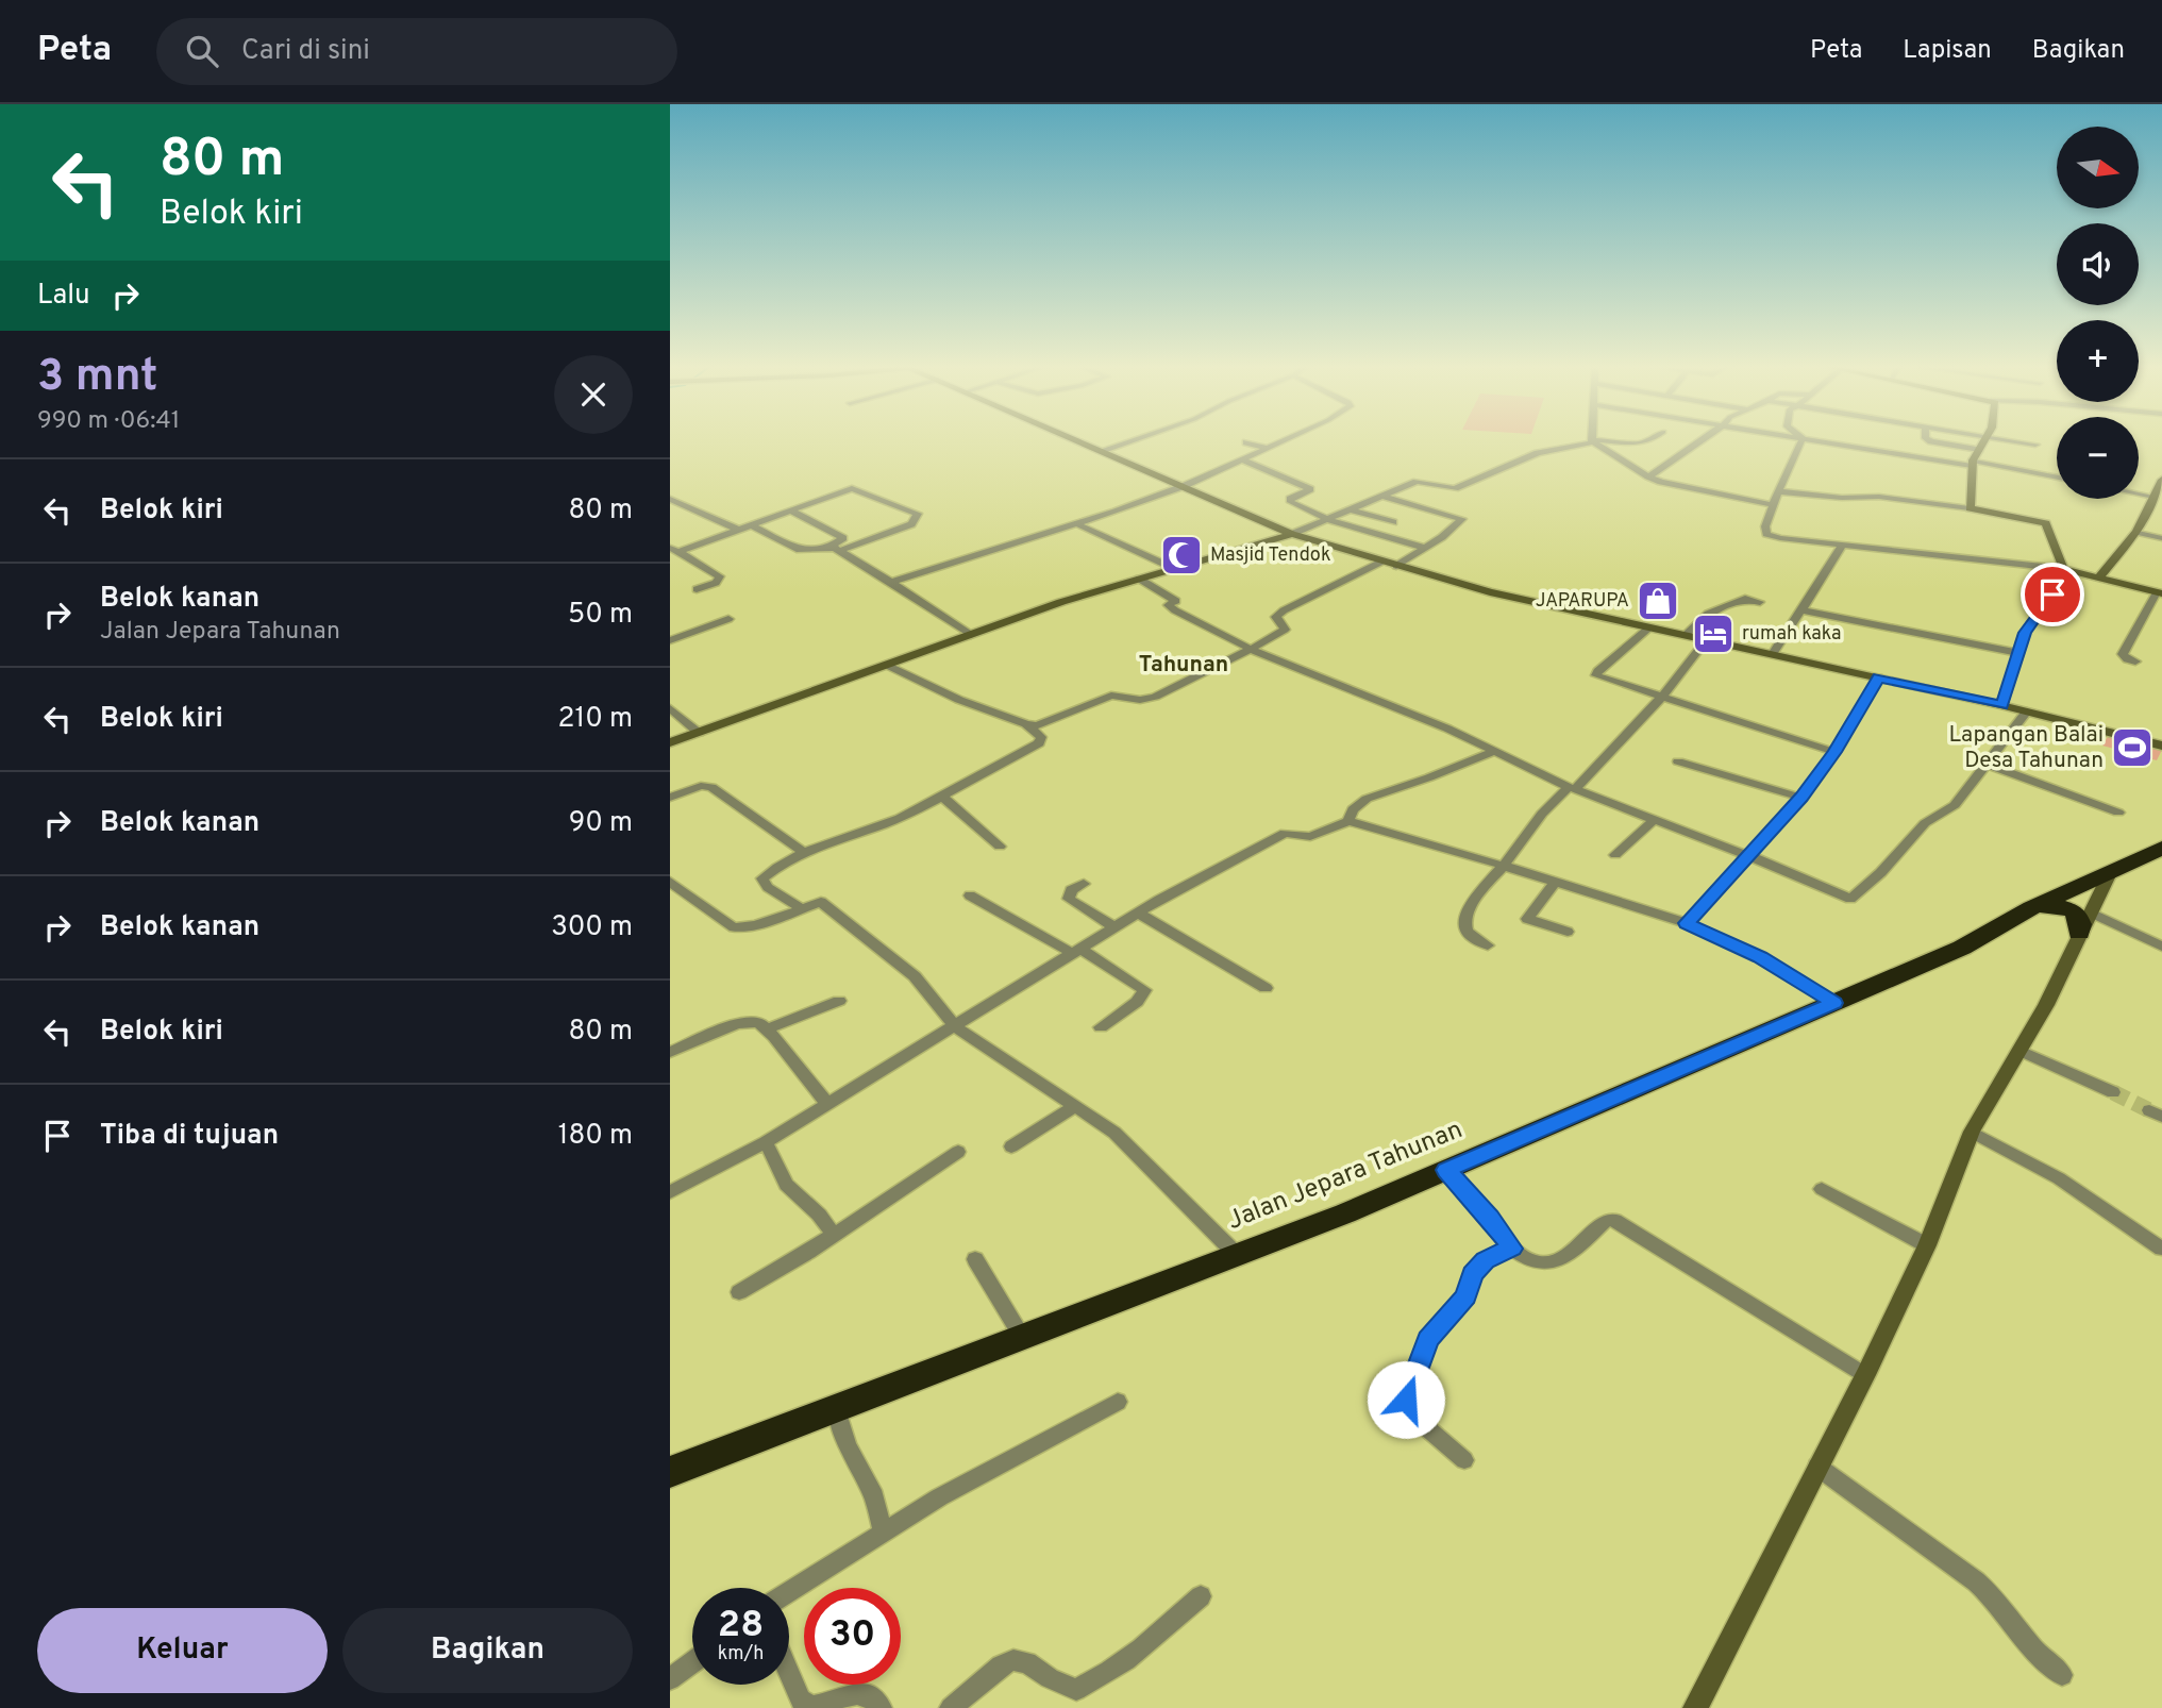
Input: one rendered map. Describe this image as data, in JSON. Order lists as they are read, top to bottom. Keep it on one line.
{"streets":{"highway":["Jalan Jepara Tahunan"]},"districts":["Tahunan"],"places":{"mosque":["Masjid Tendok"],"shop":["JAPARUPA"],"hotel":["rumah kaka"],"sports":["Lapangan Balai Desa Tahunan"]},"north":"right","page":{"header":"Peta","search":"Cari di sini","nav":["Peta","Lapisan","Bagikan"],"turn":["80 m","Belok kiri"],"map_buttons":["+","−"],"then":"Lalu","heading":["3 mnt","990 m · 06:41"],"list":[{"name":"Belok kiri","value":"80 m"},{"name":"Belok kanan","note":"Jalan Jepara Tahunan","value":"50 m"},{"name":"Belok kiri","value":"210 m"},{"name":"Belok kanan","value":"90 m"},{"name":"Belok kanan","value":"300 m"},{"name":"Belok kiri","value":"80 m"},{"name":"Tiba di tujuan","value":"180 m"}],"speed":"28 km/h","limit":"30","buttons":["Keluar","Bagikan"]}}
